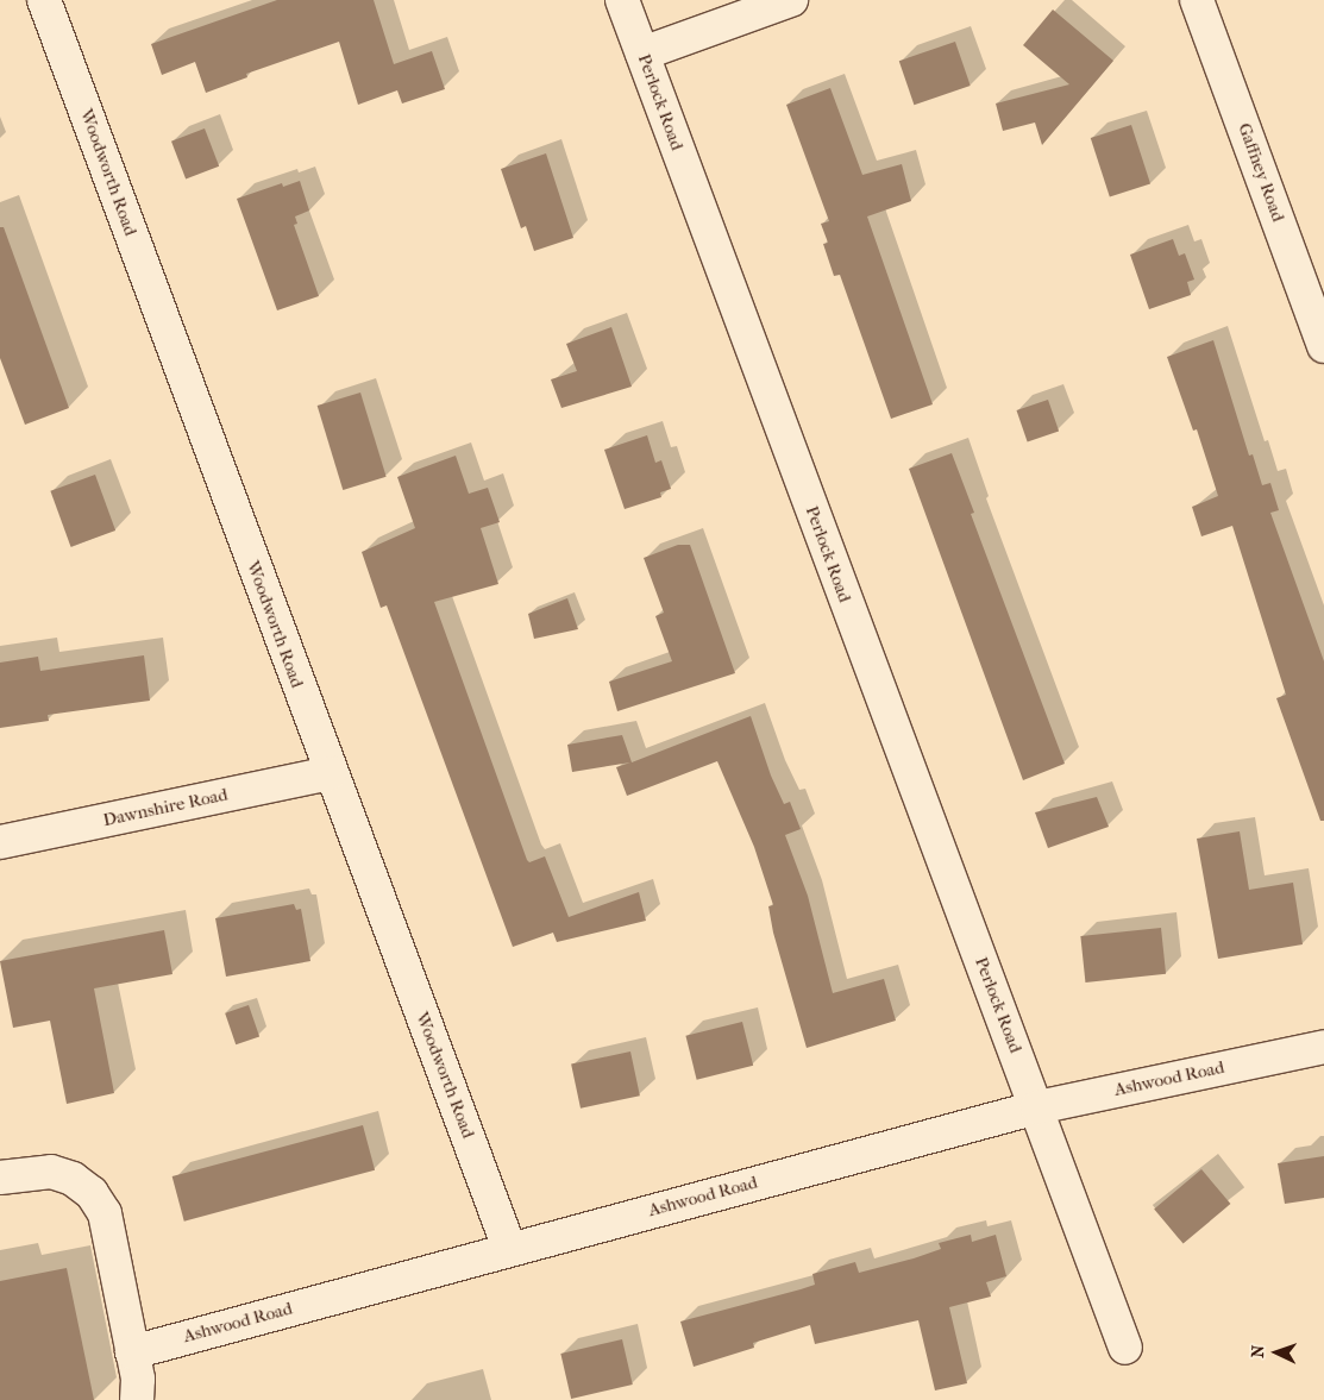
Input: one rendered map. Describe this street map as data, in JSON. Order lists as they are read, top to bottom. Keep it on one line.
{"streets":{"street":["Perlock Road","Woodworth Road","Gaffney Road","Dawnshire Road","Ashwood Road"]},"crossings":[["Perlock Road","Ashwood Road"],["Woodworth Road","Dawnshire Road"],["Woodworth Road","Ashwood Road"]],"north":"left"}
